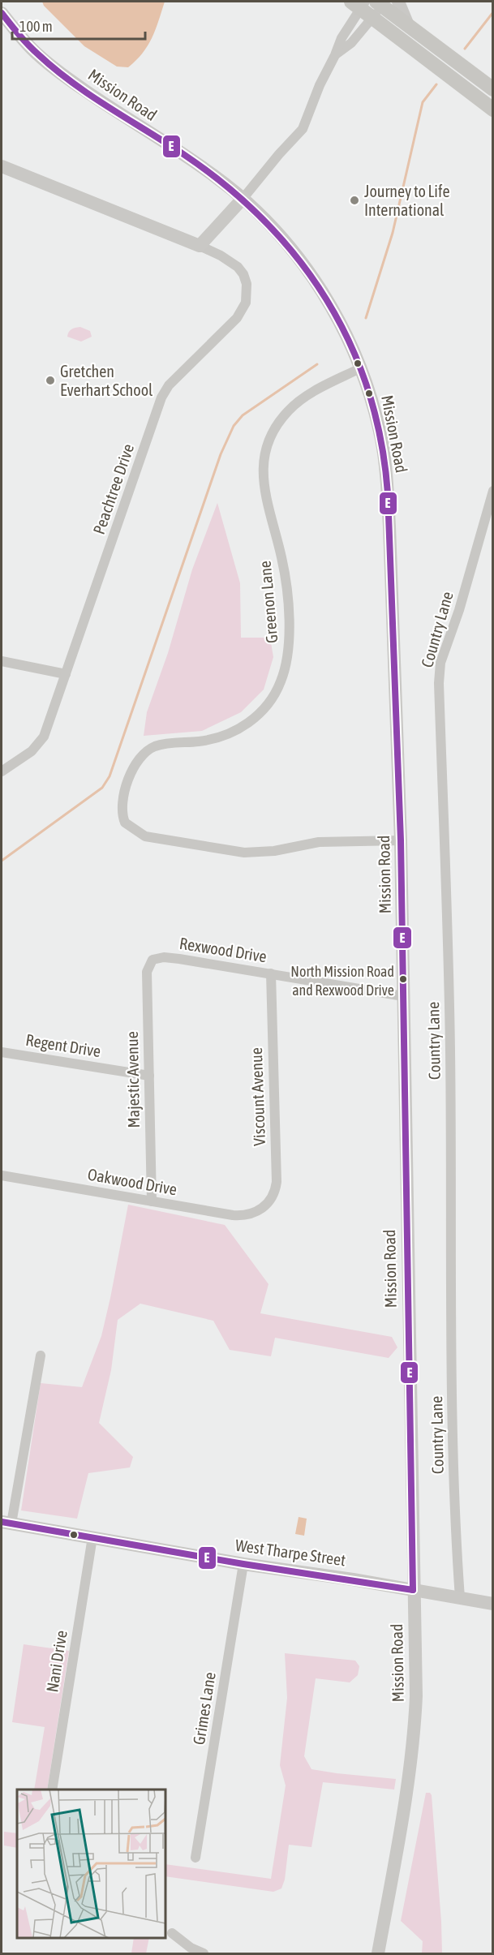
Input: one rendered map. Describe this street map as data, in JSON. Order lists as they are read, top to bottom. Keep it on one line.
{"streets":{"main road":["Mission Road","West Tharpe Street"],"street":["Peachtree Drive","Greenon Lane","Country Lane","Rexwood Drive","Regent Drive","Majestic Avenue","Viscount Avenue","Oakwood Drive","Nani Drive","Grimes Lane"]},"crossings":[["Mission Road","Greenon Lane"],["Mission Road","Rexwood Drive"],["Mission Road","West Tharpe Street"],["Country Lane","West Tharpe Street"],["Rexwood Drive","Majestic Avenue"],["Rexwood Drive","Viscount Avenue"],["Regent Drive","Majestic Avenue"],["Majestic Avenue","Oakwood Drive"],["Viscount Avenue","Oakwood Drive"],["West Tharpe Street","Nani Drive"],["West Tharpe Street","Grimes Lane"]],"places":["Journey to Life International","Gretchen Everhart School","North Mission Road and Rexwood Drive"],"lines":["transit line E"],"scale_bar":"100 m"}
